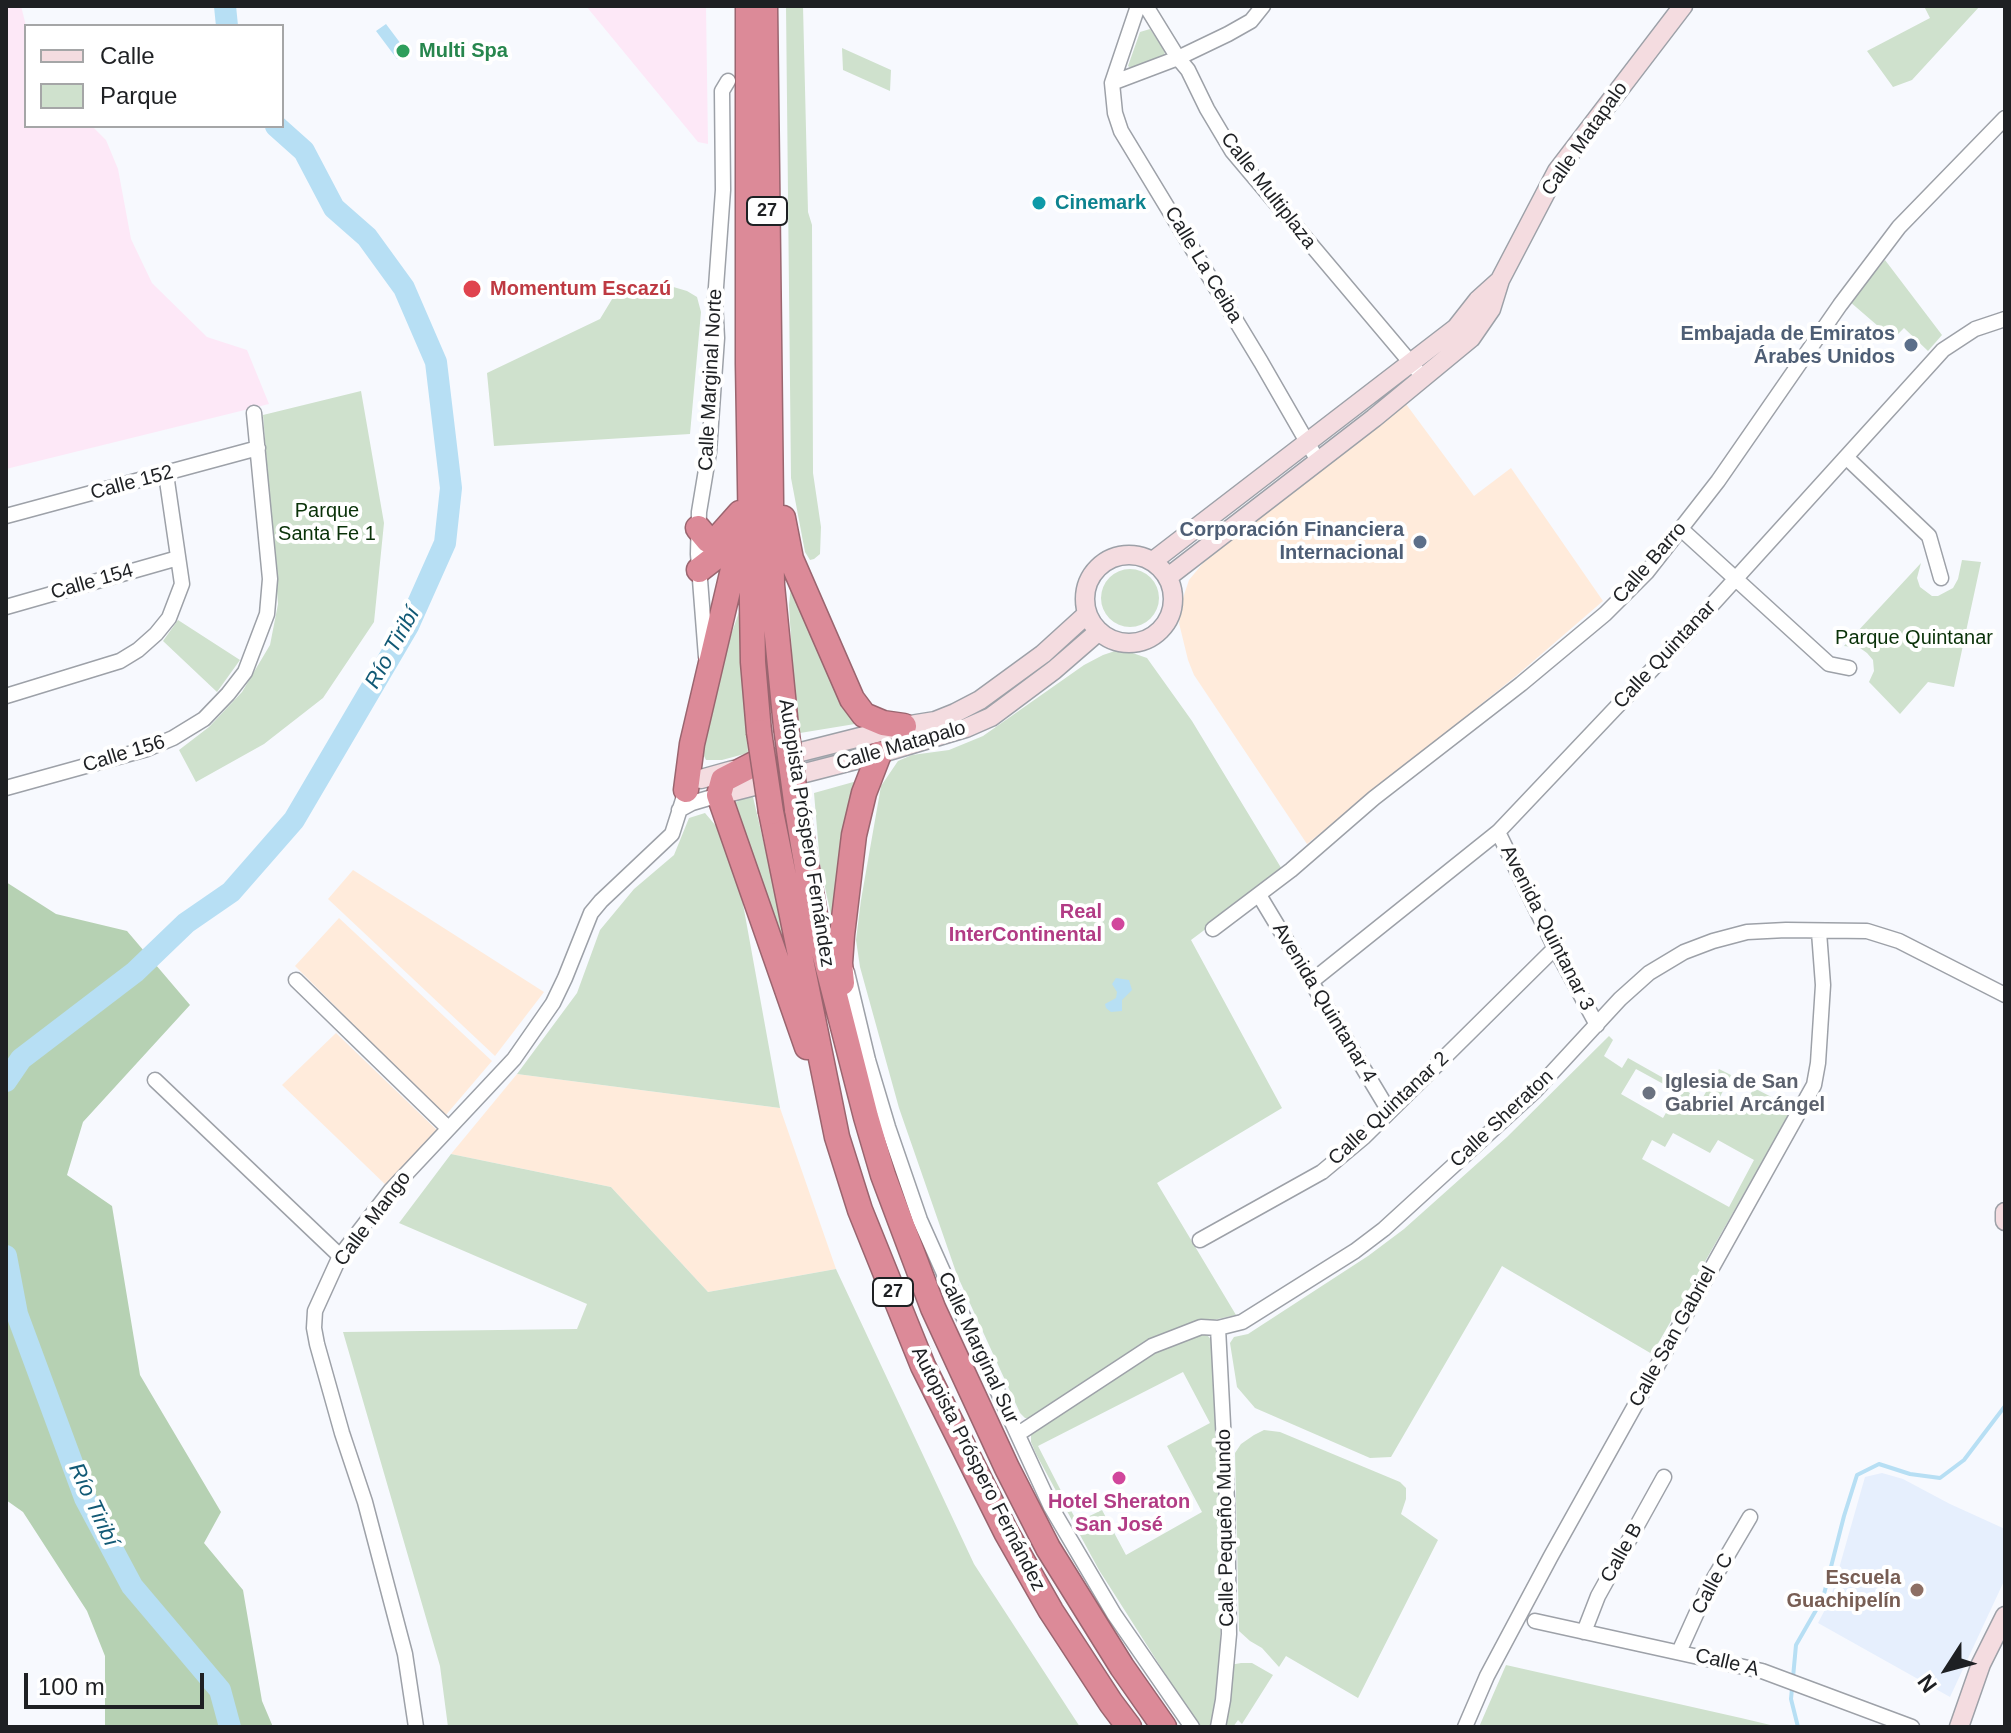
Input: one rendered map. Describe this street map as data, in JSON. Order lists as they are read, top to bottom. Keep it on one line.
{"streets":{"highway":["27","Autopista Próspero Fernández"],"street":["Calle Matapalo","Calle Multiplaza","Calle La Ceiba","Calle Marginal Norte","Calle 152","Calle Barro","Calle 154","Calle Quintanar","Calle 156","Avenida Quintanar 3","Avenida Quintanar 4","Calle Quintanar 2","Calle Sheraton","Calle Mango","Calle San Gabriel","Calle Marginal Sur","Calle Pequeño Mundo","Calle B","Calle C","Calle A"]},"crossings":[["Calle Matapalo","Calle Multiplaza"],["Calle Matapalo","Calle La Ceiba"],["Calle Matapalo","Calle Mango"],["Calle 152","Calle 156"],["Calle Barro","Avenida Quintanar 4"],["Calle Quintanar","Avenida Quintanar 3"],["Calle Quintanar","Avenida Quintanar 4"],["Avenida Quintanar 3","Calle Quintanar 2"],["Avenida Quintanar 3","Calle Sheraton"],["Avenida Quintanar 4","Calle Quintanar 2"],["Calle Sheraton","Calle San Gabriel"],["Calle Sheraton","Calle Marginal Sur"],["Calle Sheraton","Calle Pequeño Mundo"],["Calle B","Calle A"],["Calle C","Calle A"]],"water":["Río Tiribí"],"parks":["Parque Santa Fe 1","Parque Quintanar"],"places":["Multi Spa","Cinemark","Momentum Escazú","Embajada de Emiratos Árabes Unidos","Corporación Financiera Internacional","Real InterContinental","Iglesia de San Gabriel Arcángel","Hotel Sheraton San José","Escuela Guachipelín"],"legend":["Calle","Parque"],"scale_bar":"100 m","north":"bottom left"}
